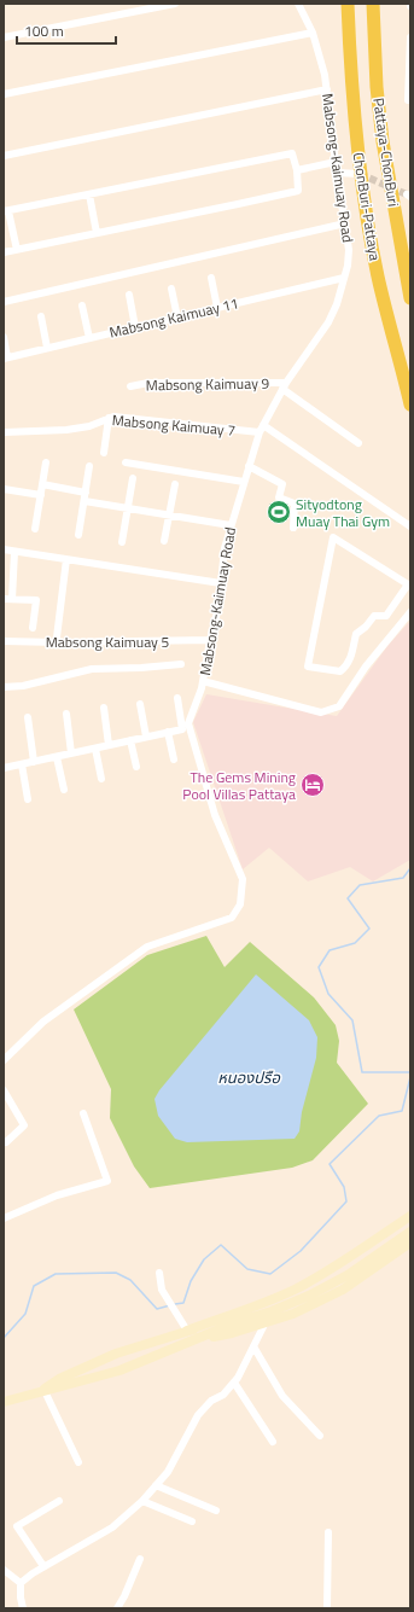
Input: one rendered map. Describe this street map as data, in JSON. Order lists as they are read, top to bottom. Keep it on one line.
{"streets":{"highway":["Pattaya-ChonBuri","ChonBuri-Pattaya"],"street":["Mabsong-Kaimuay Road","Mabsong Kaimuay 11","Mabsong Kaimuay 9","Mabsong Kaimuay 7","Mabsong Kaimuay 5"]},"crossings":[["Mabsong-Kaimuay Road","Mabsong Kaimuay 11"],["Mabsong-Kaimuay Road","Mabsong Kaimuay 9"],["Mabsong-Kaimuay Road","Mabsong Kaimuay 7"],["Mabsong-Kaimuay Road","Mabsong Kaimuay 5"]],"water":["หนองปรือ"],"places":{"sports":["Sityodtong Muay Thai Gym"],"hotel":["The Gems Mining Pool Villas Pattaya"]},"scale_bar":"100 m"}
